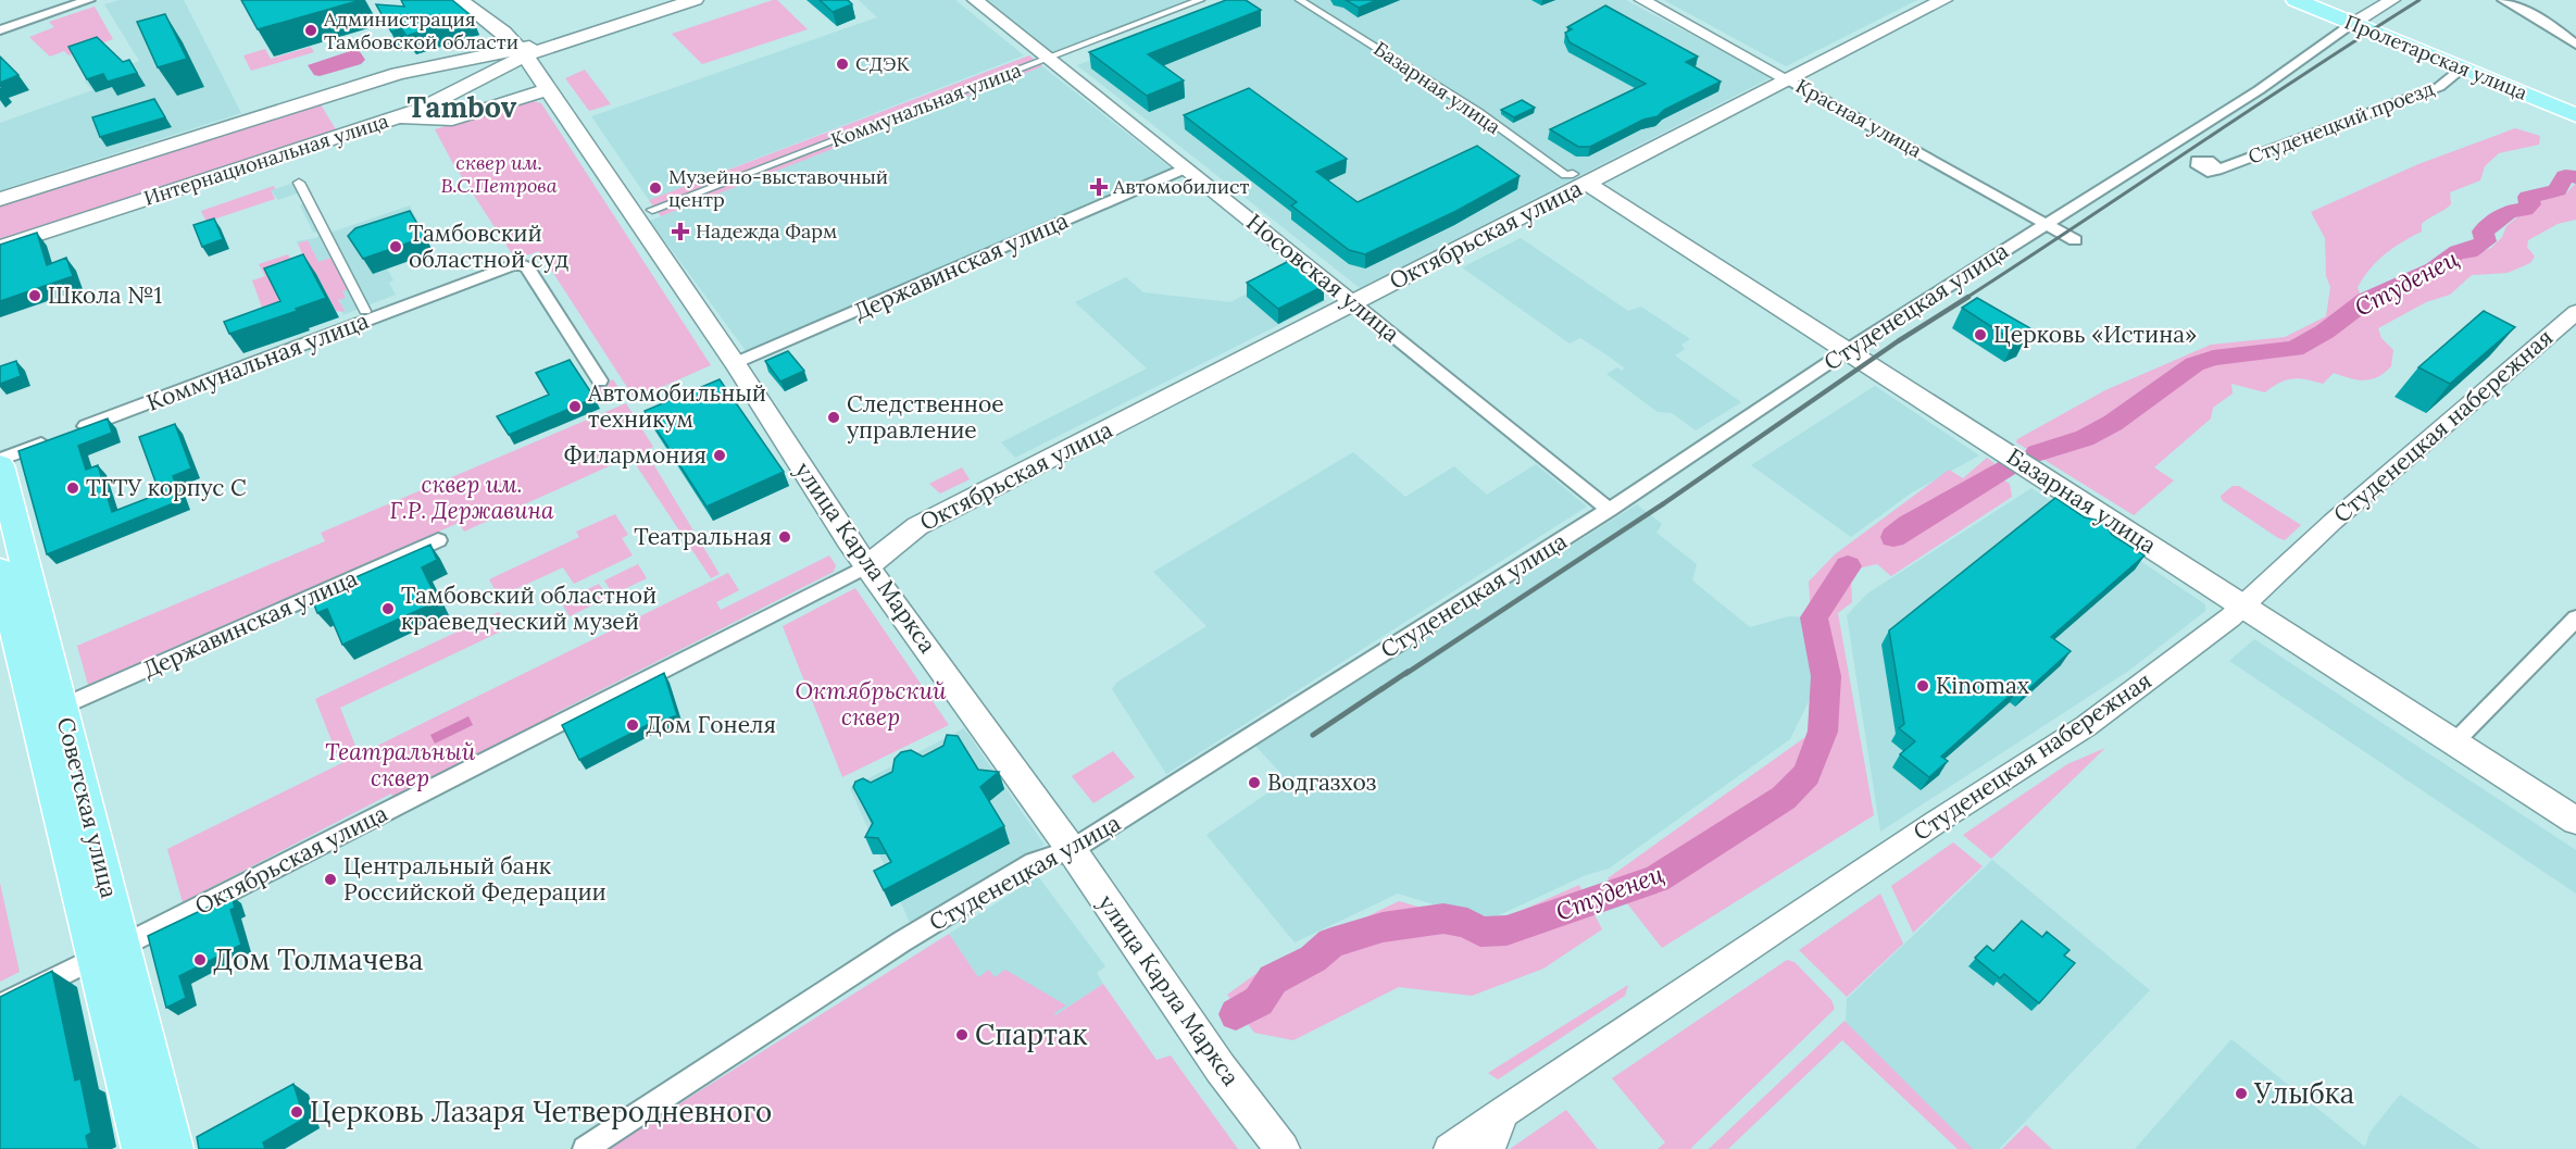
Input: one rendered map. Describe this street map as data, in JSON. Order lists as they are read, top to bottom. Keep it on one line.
{"streets":{"main road":["Пролетарская улица","Базарная улица","Интернациональная улица","Октябрьская улица","улица Карла Маркса","Советская улица"],"street":["Коммунальная улица","Красная улица","Студенецкий проезд","Державинская улица","Носовская улица","Студенецкая улица","Студенецкая набережная"]},"crossings":[["Пролетарская улица","Студенецкий проезд"],["Пролетарская улица","Студенецкая улица"],["Базарная улица","Октябрьская улица"],["Базарная улица","Студенецкая улица"],["Базарная улица","Студенецкая набережная"],["Коммунальная улица","Носовская улица"],["Красная улица","Октябрьская улица"],["Красная улица","Студенецкая улица"],["Интернациональная улица","улица Карла Маркса"],["Октябрьская улица","Носовская улица"],["Октябрьская улица","улица Карла Маркса"],["Октябрьская улица","Советская улица"],["Державинская улица","Носовская улица"],["Державинская улица","улица Карла Маркса"],["Державинская улица","Советская улица"],["Носовская улица","Студенецкая улица"],["Студенецкая улица","улица Карла Маркса"]],"districts":["Tambov"],"water":["Студенец"],"parks":["сквер им. В.С.Петрова","сквер им. Г.Р. Державина","Октябрьский сквер","Театральный сквер"],"places":{"other":["Администрация Тамбовской области","СДЭК","Музейно-выставочный центр","Тамбовский областной суд","Школа №1","Церковь «Истина»","Автомобильный техникум","Следственное управление","Филармония","ТГТУ корпус С","Театральная","Тамбовский областной краеведческий музей","Kinomax","Дом Гонеля","Водгазхоз","Центральный банк Российской Федерации","Дом Толмачева","Спартак","Улыбка","Церковь Лазаря Четверодневного"],"health":["Автомобилист","Надежда Фарм"]}}
